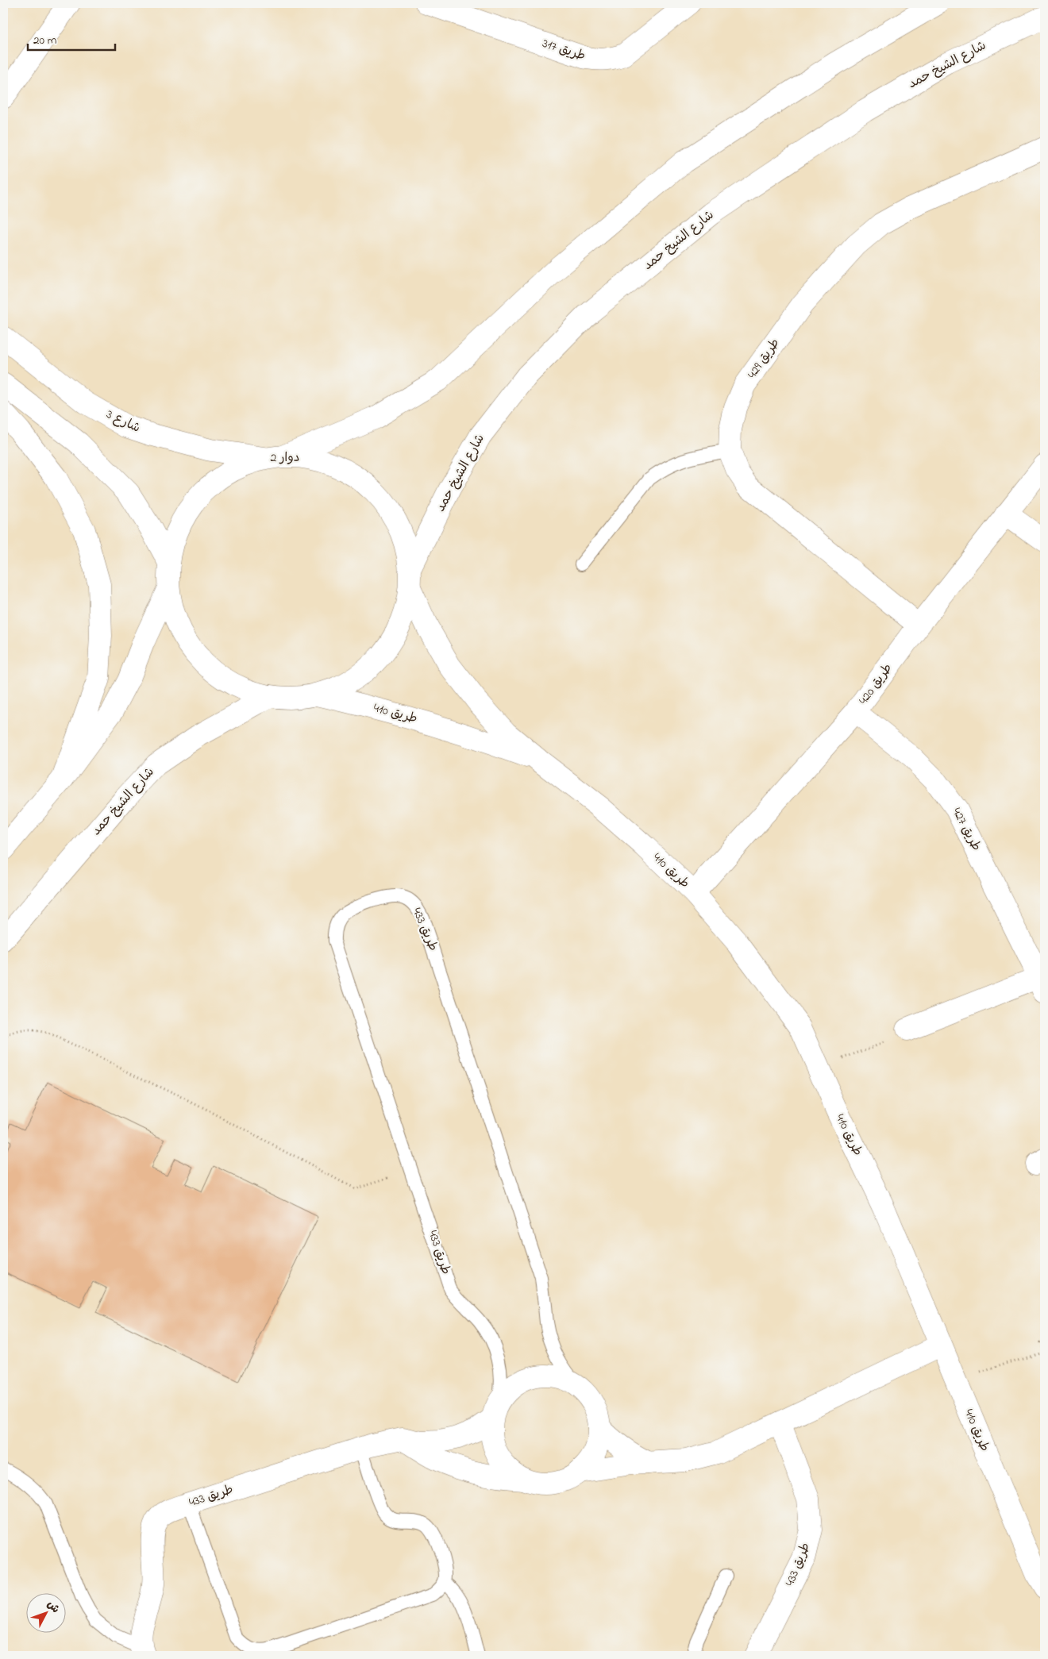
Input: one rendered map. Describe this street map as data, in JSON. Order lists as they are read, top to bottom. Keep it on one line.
{"streets":{"street":["طريق 317","شارع الشيخ حمد","طريق 429","شارع 3","دوار 2","طريق 420","طريق 410","طريق 427","طريق 433"]},"crossings":[["شارع الشيخ حمد","دوار 2"],["شارع الشيخ حمد","طريق 410"],["طريق 429","طريق 420"],["شارع 3","دوار 2"],["دوار 2","طريق 410"],["طريق 420","طريق 410"],["طريق 420","طريق 427"]],"scale_bar":"20 m","north":"top right"}
